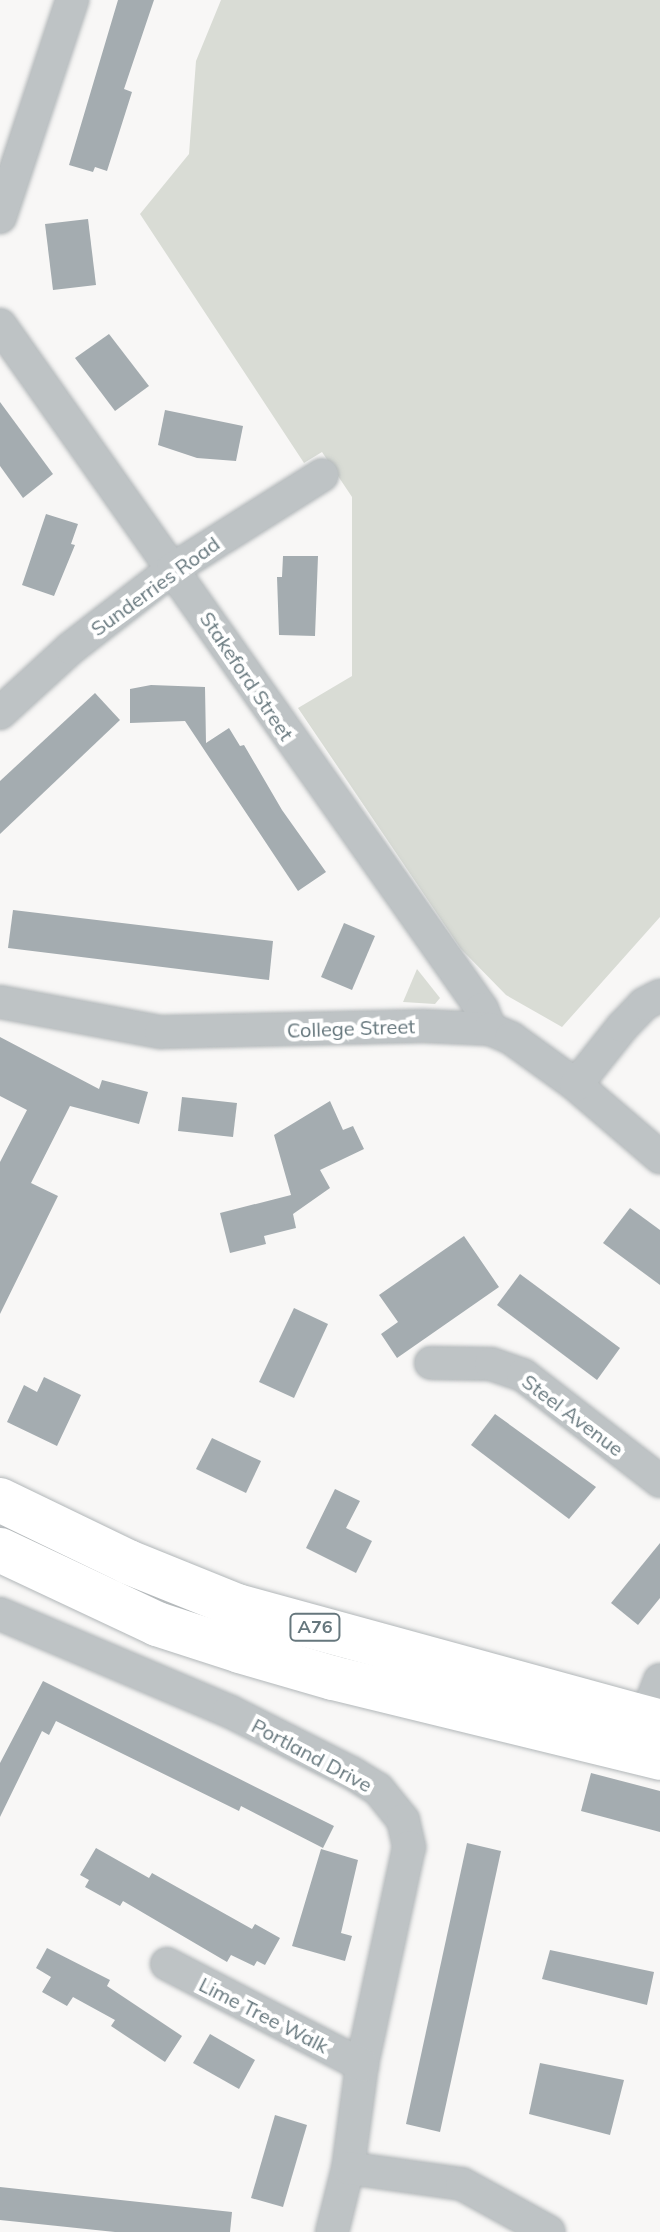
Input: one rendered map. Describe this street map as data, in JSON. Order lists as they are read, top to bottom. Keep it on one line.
{"streets":{"main road":["A76"],"street":["Sunderries Road","Stakeford Street","College Street","Steel Avenue","Portland Drive","Lime Tree Walk"]},"crossings":[["Sunderries Road","Stakeford Street"],["Stakeford Street","College Street"],["Portland Drive","Lime Tree Walk"]]}
